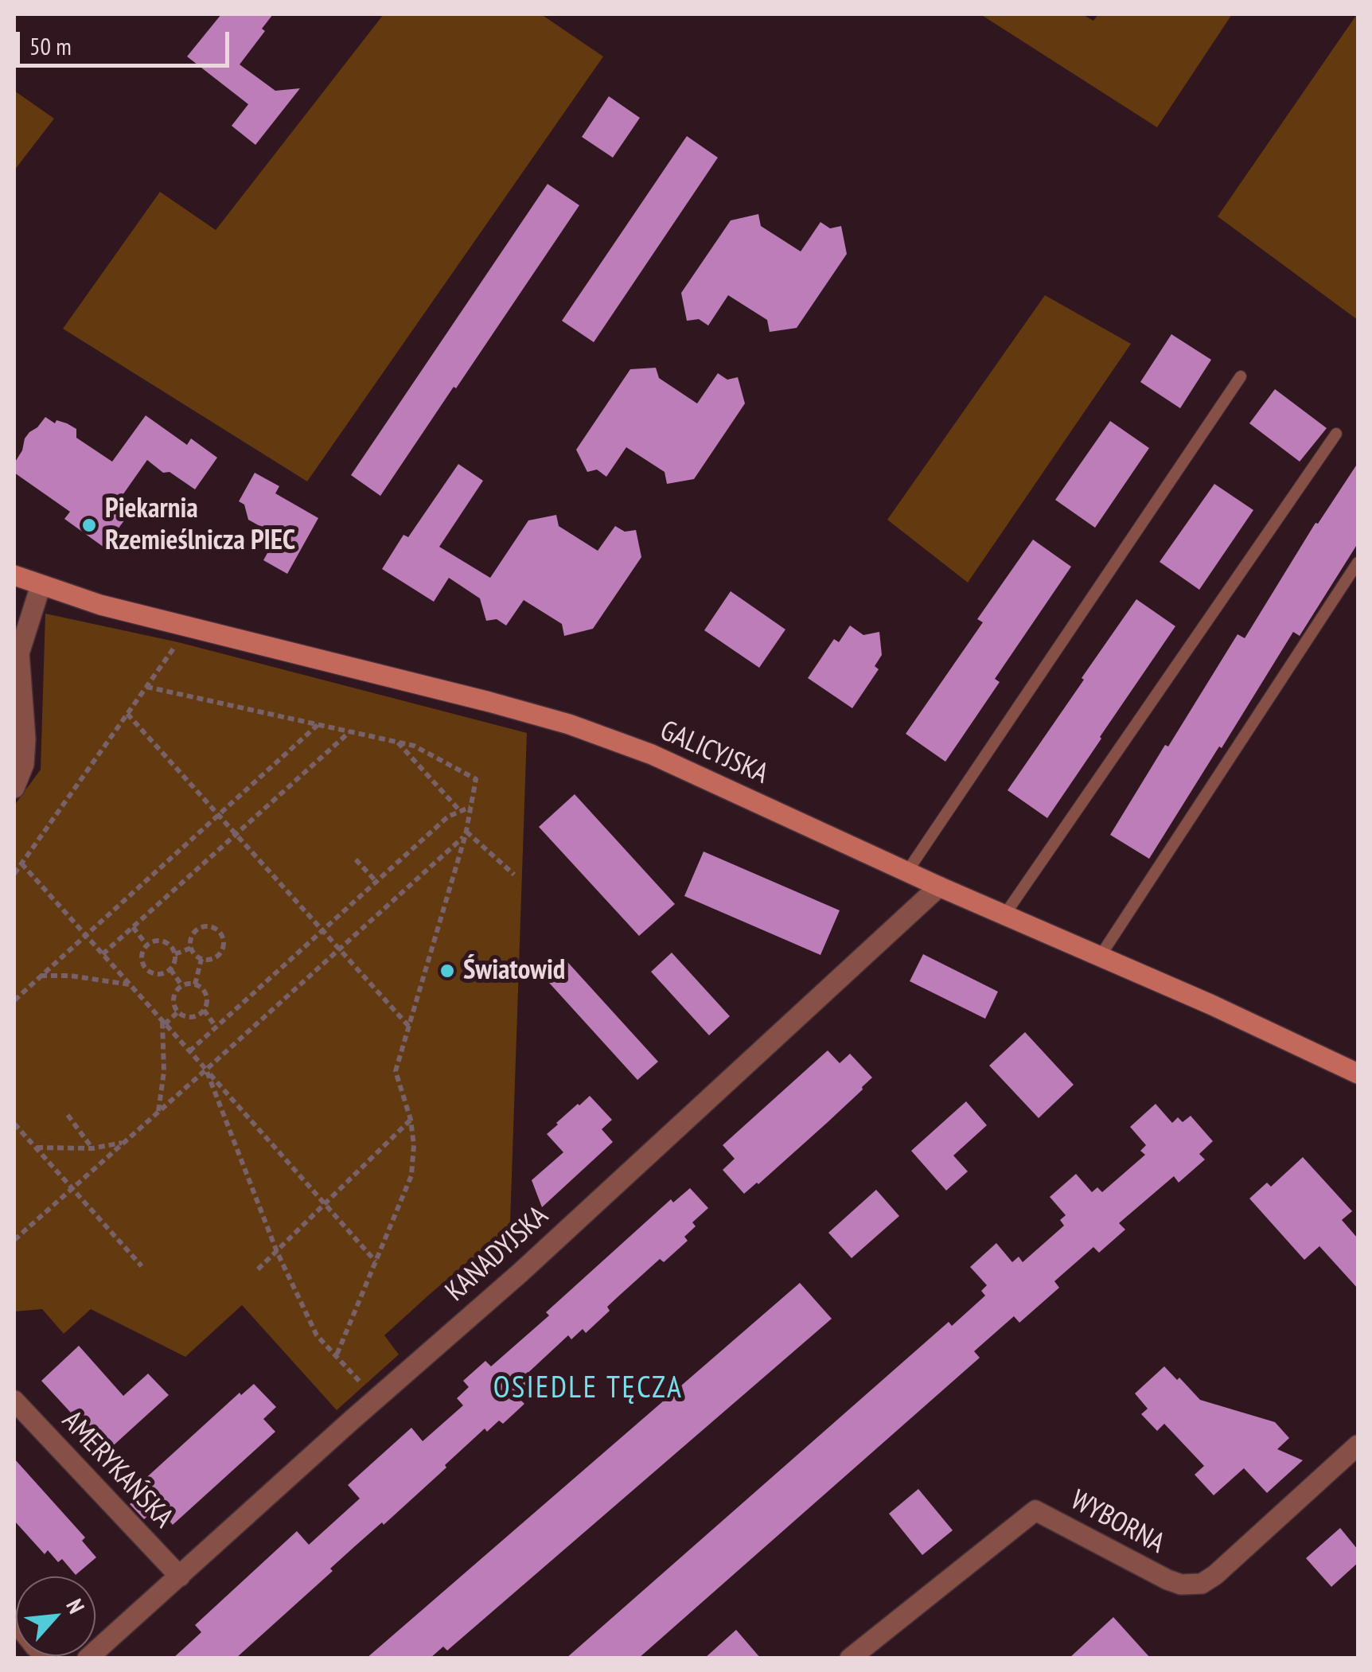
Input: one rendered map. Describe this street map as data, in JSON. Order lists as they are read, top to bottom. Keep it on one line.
{"streets":{"street":["GALICYJSKA","KANADYJSKA","AMERYKAŃSKA","WYBORNA"]},"crossings":[["GALICYJSKA","KANADYJSKA"],["KANADYJSKA","AMERYKAŃSKA"]],"districts":["OSIEDLE TĘCZA"],"places":["Piekarnia Rzemieślnicza PIEC","Światowid"],"scale_bar":"50 m","north":"top right"}
